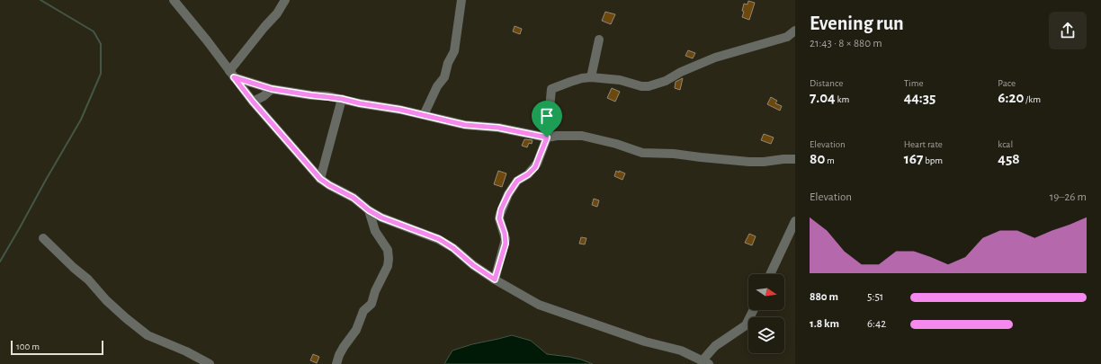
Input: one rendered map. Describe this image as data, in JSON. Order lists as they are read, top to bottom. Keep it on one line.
{"scale_bar":"100 m","north":"right","page":{"heading":["Evening run","21:43 · 8 × 880 m"],"stats":[["Distance","7.04 km"],["Time","44:35"],["Pace","6:20 /km"],["Elevation","80 m"],["Heart rate","167 bpm"],["kcal","458"]],"chart":["Elevation","19–26 m"],"list":[{"name":"880 m","note":"5:51"},{"name":"1.8 km","note":"6:42"}],"scale":"100 m"}}
